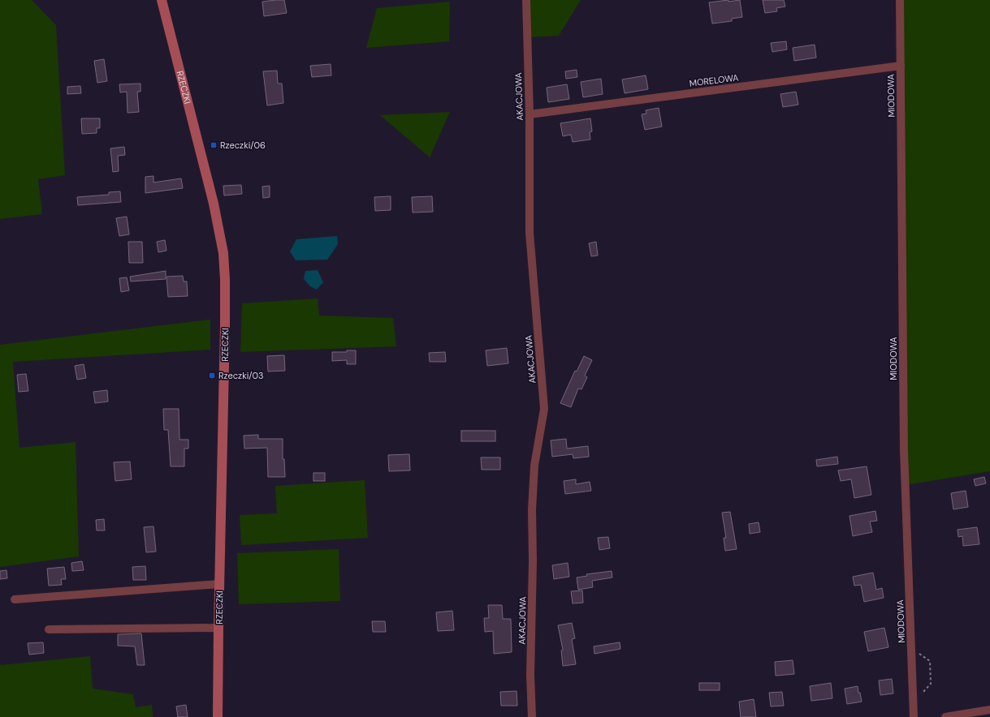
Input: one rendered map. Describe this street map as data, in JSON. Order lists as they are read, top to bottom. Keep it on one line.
{"streets":{"main road":["RZECZKI"],"street":["MORELOWA","MIODOWA","AKACJOWA"]},"crossings":[["MORELOWA","MIODOWA"],["MORELOWA","AKACJOWA"]],"places":{"transit":["Rzeczki/06","Rzeczki/03"]}}
